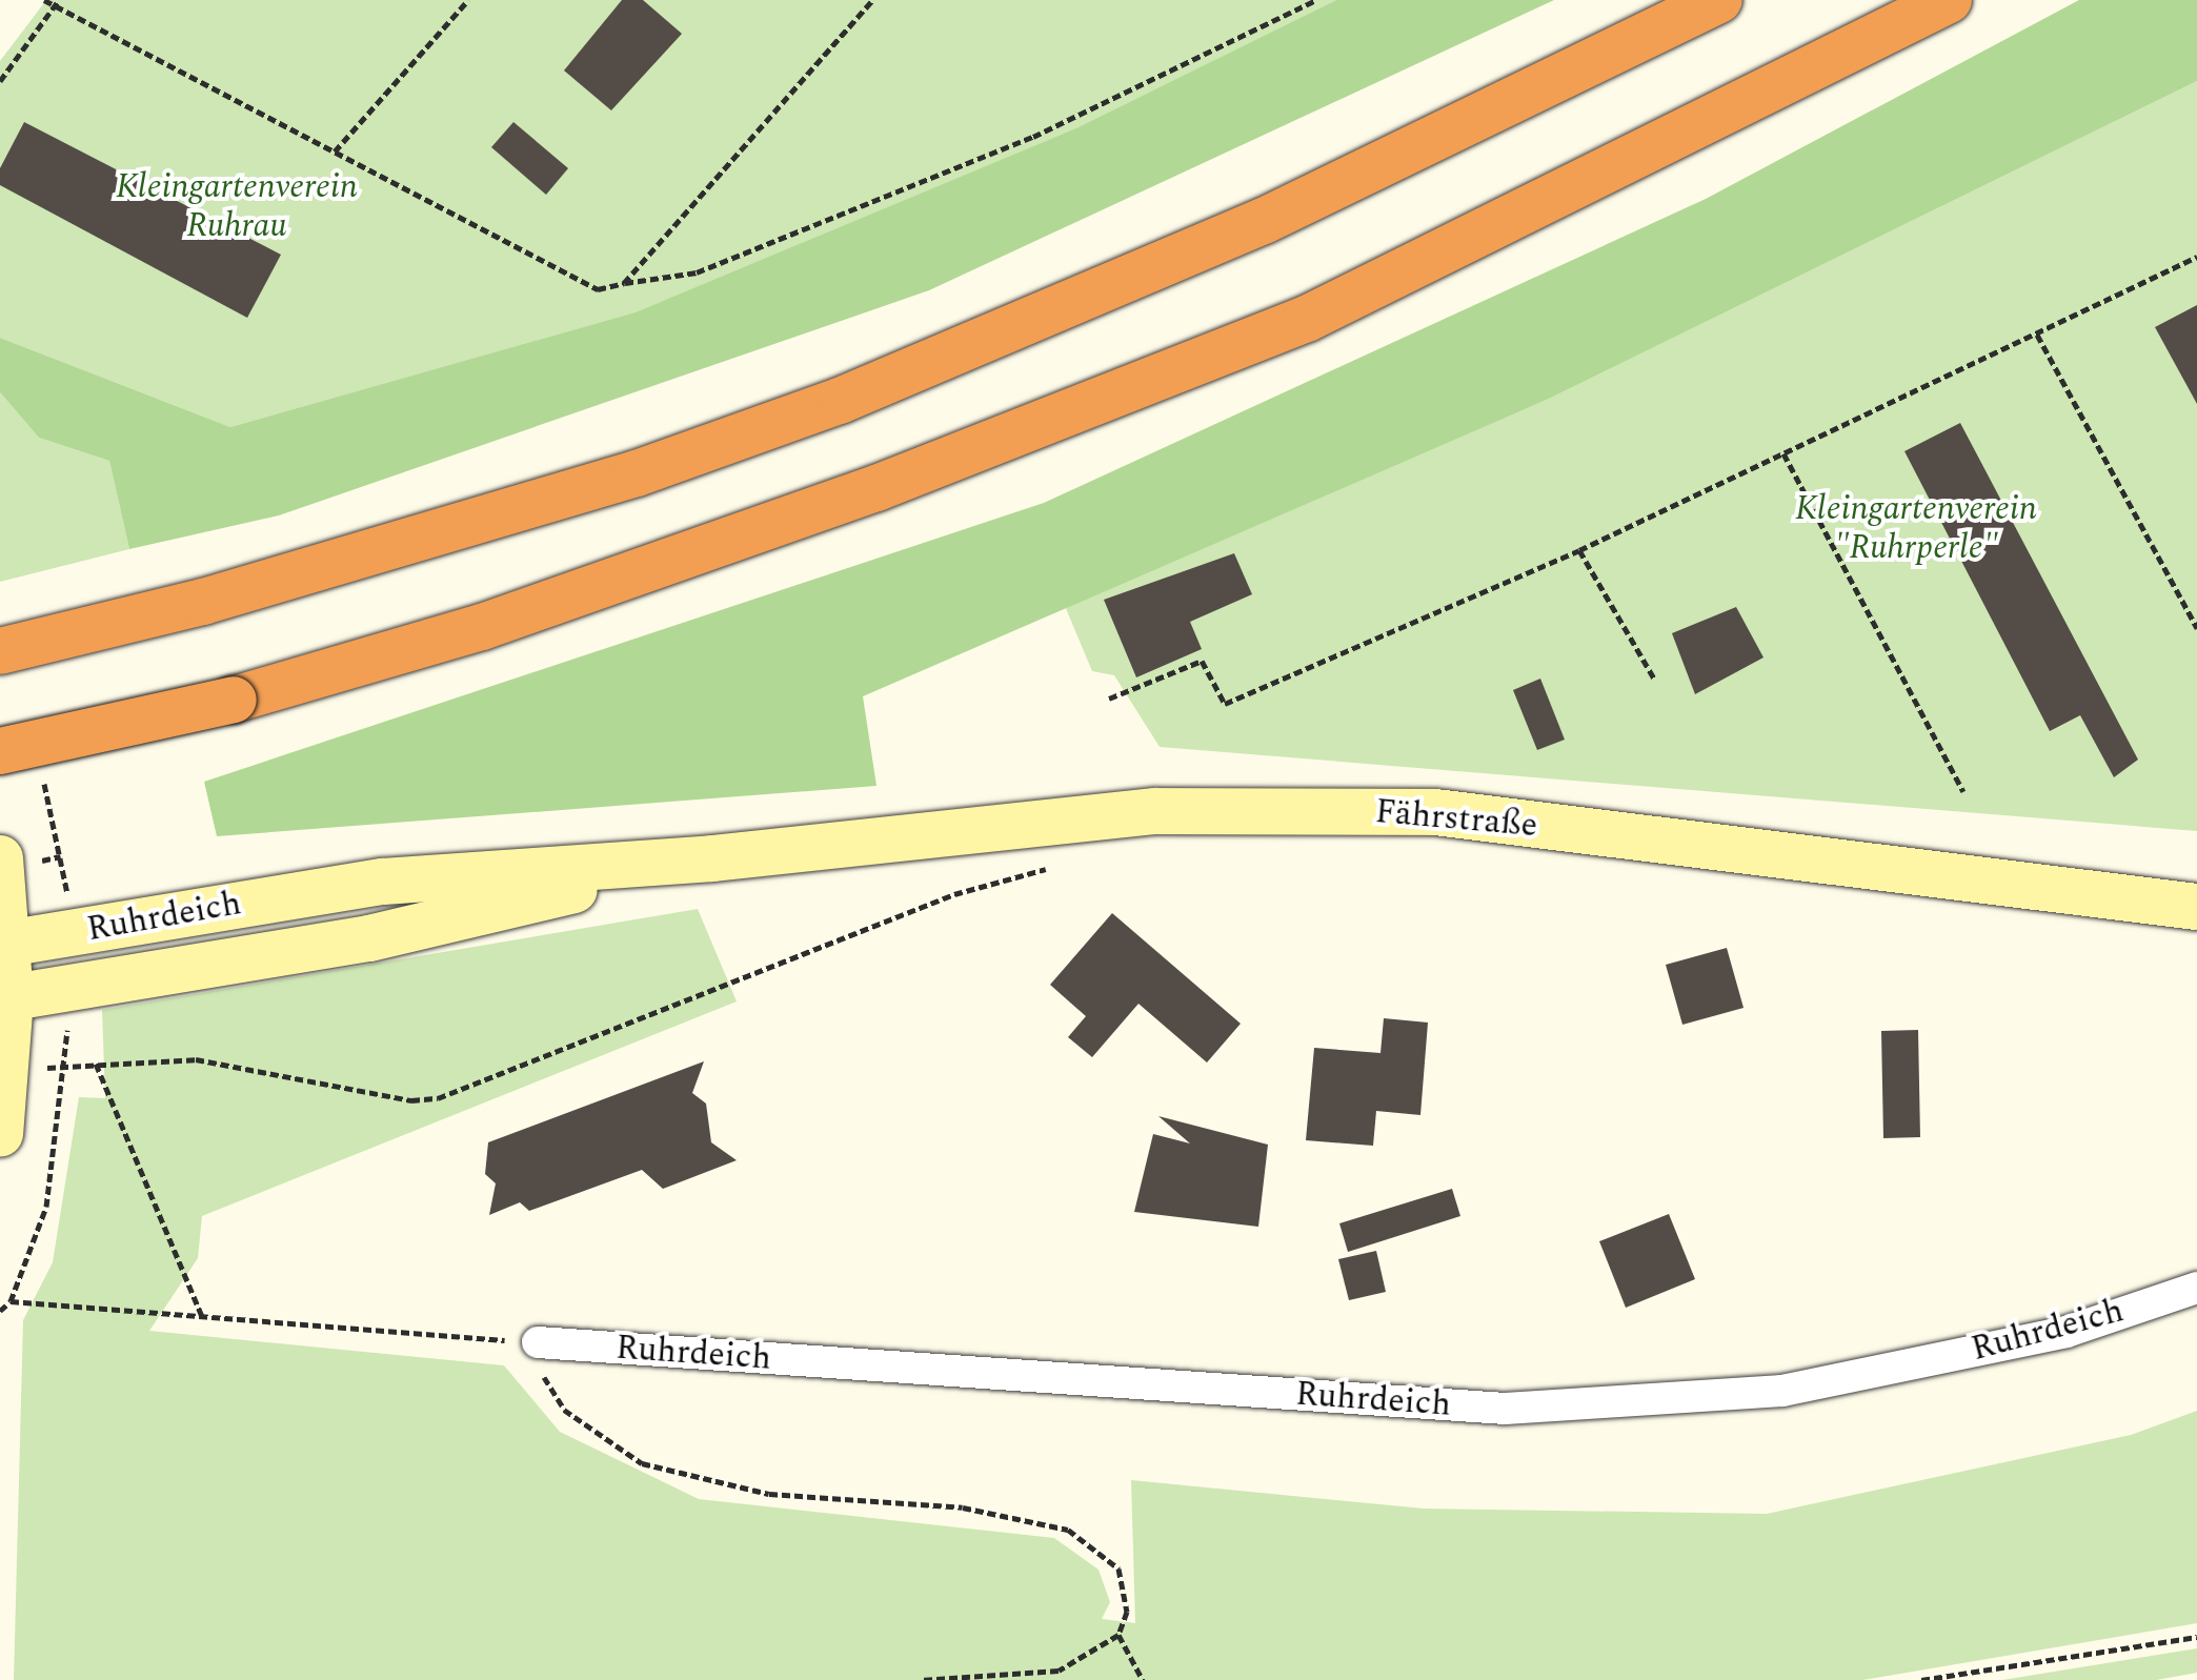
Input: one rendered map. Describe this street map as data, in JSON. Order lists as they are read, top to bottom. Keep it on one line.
{"streets":{"main road":["Fährstraße","Ruhrdeich"]},"crossings":[["Fährstraße","Ruhrdeich"]],"parks":["Kleingartenverein Ruhrau","Kleingartenverein \"Ruhrperle\""]}
